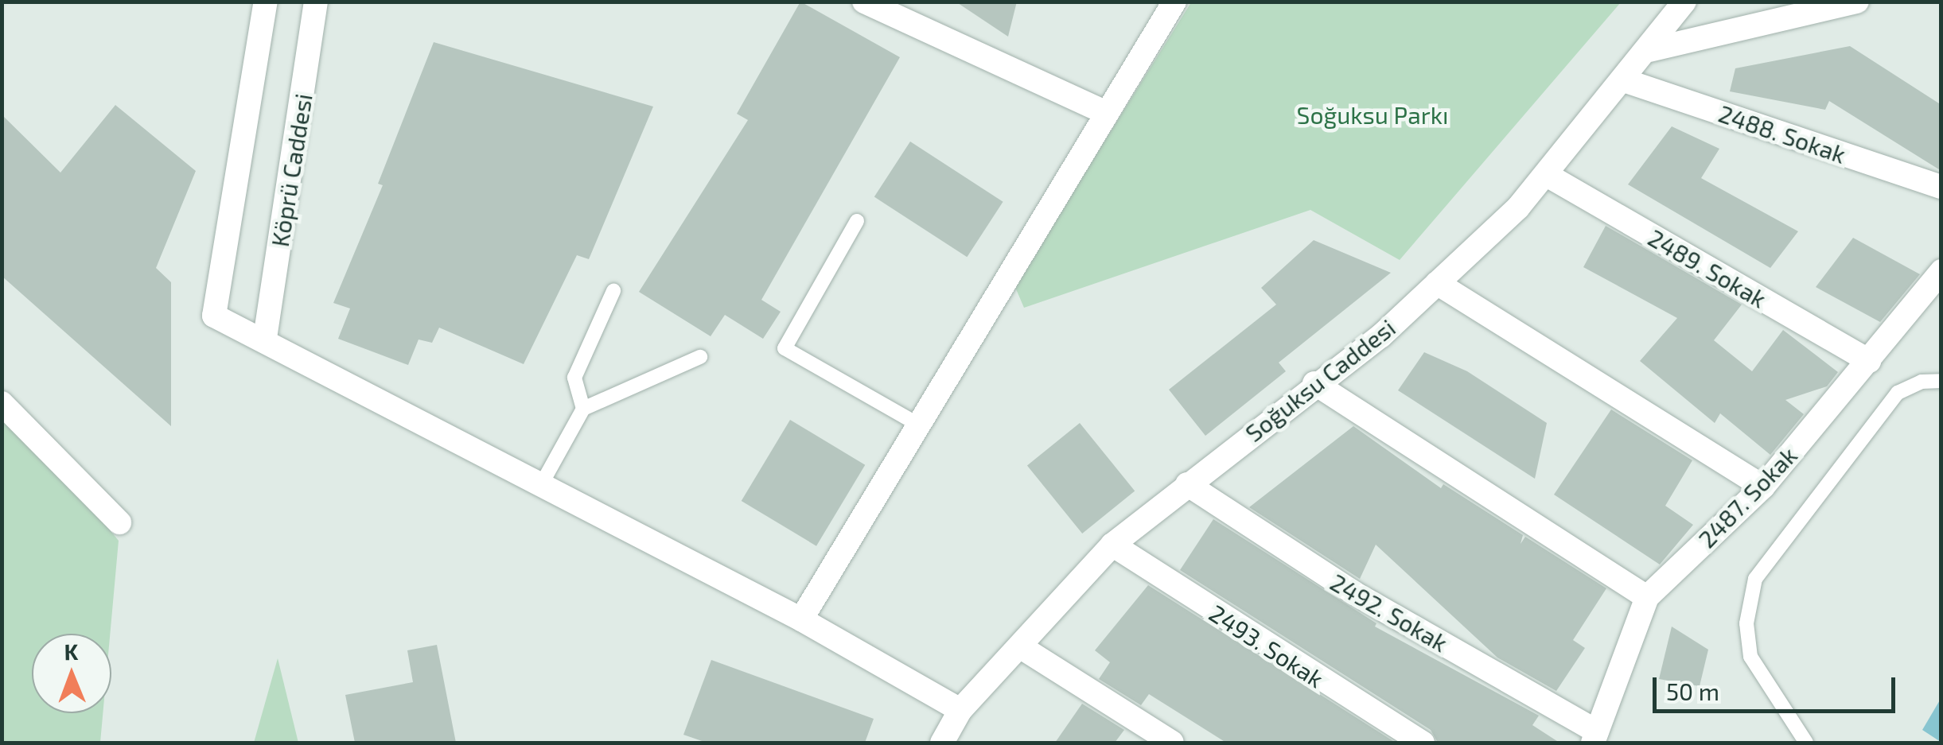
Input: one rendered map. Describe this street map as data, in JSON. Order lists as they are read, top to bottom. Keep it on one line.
{"streets":{"street":["2488. Sokak","Köprü Caddesi","2489. Sokak","Soğuksu Caddesi","2487. Sokak","2492. Sokak","2493. Sokak"]},"crossings":[["2488. Sokak","Soğuksu Caddesi"],["2489. Sokak","Soğuksu Caddesi"],["2489. Sokak","2487. Sokak"],["Soğuksu Caddesi","2492. Sokak"],["Soğuksu Caddesi","2493. Sokak"],["2487. Sokak","2492. Sokak"]],"parks":["Soğuksu Parkı"],"scale_bar":"50 m","north":"top"}
